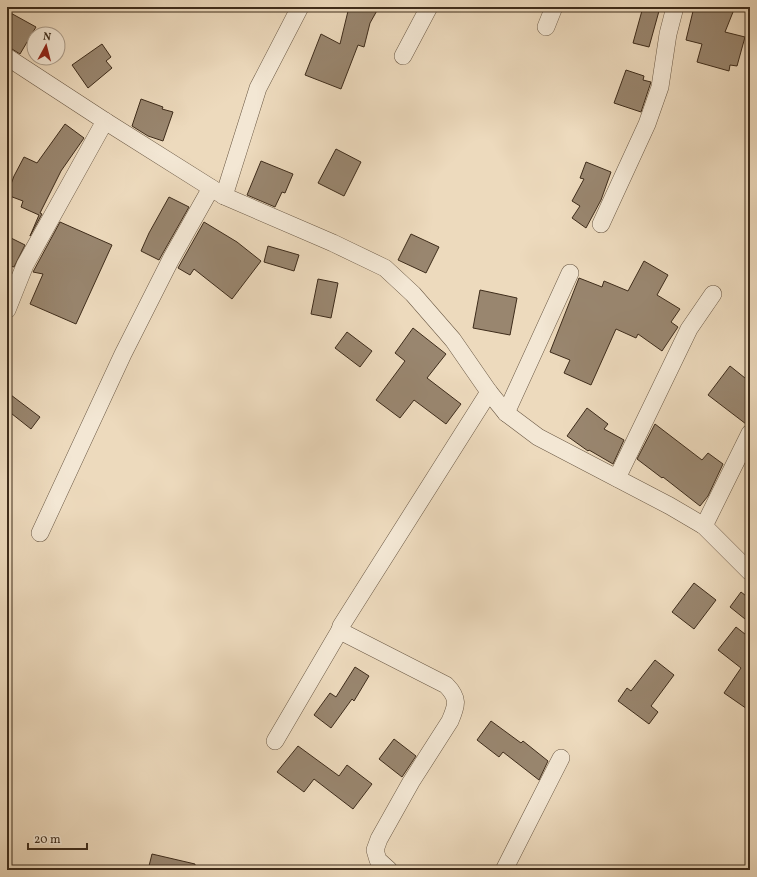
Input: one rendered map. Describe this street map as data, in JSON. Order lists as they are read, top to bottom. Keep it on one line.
{"scale_bar":"20 m","north":"top"}
